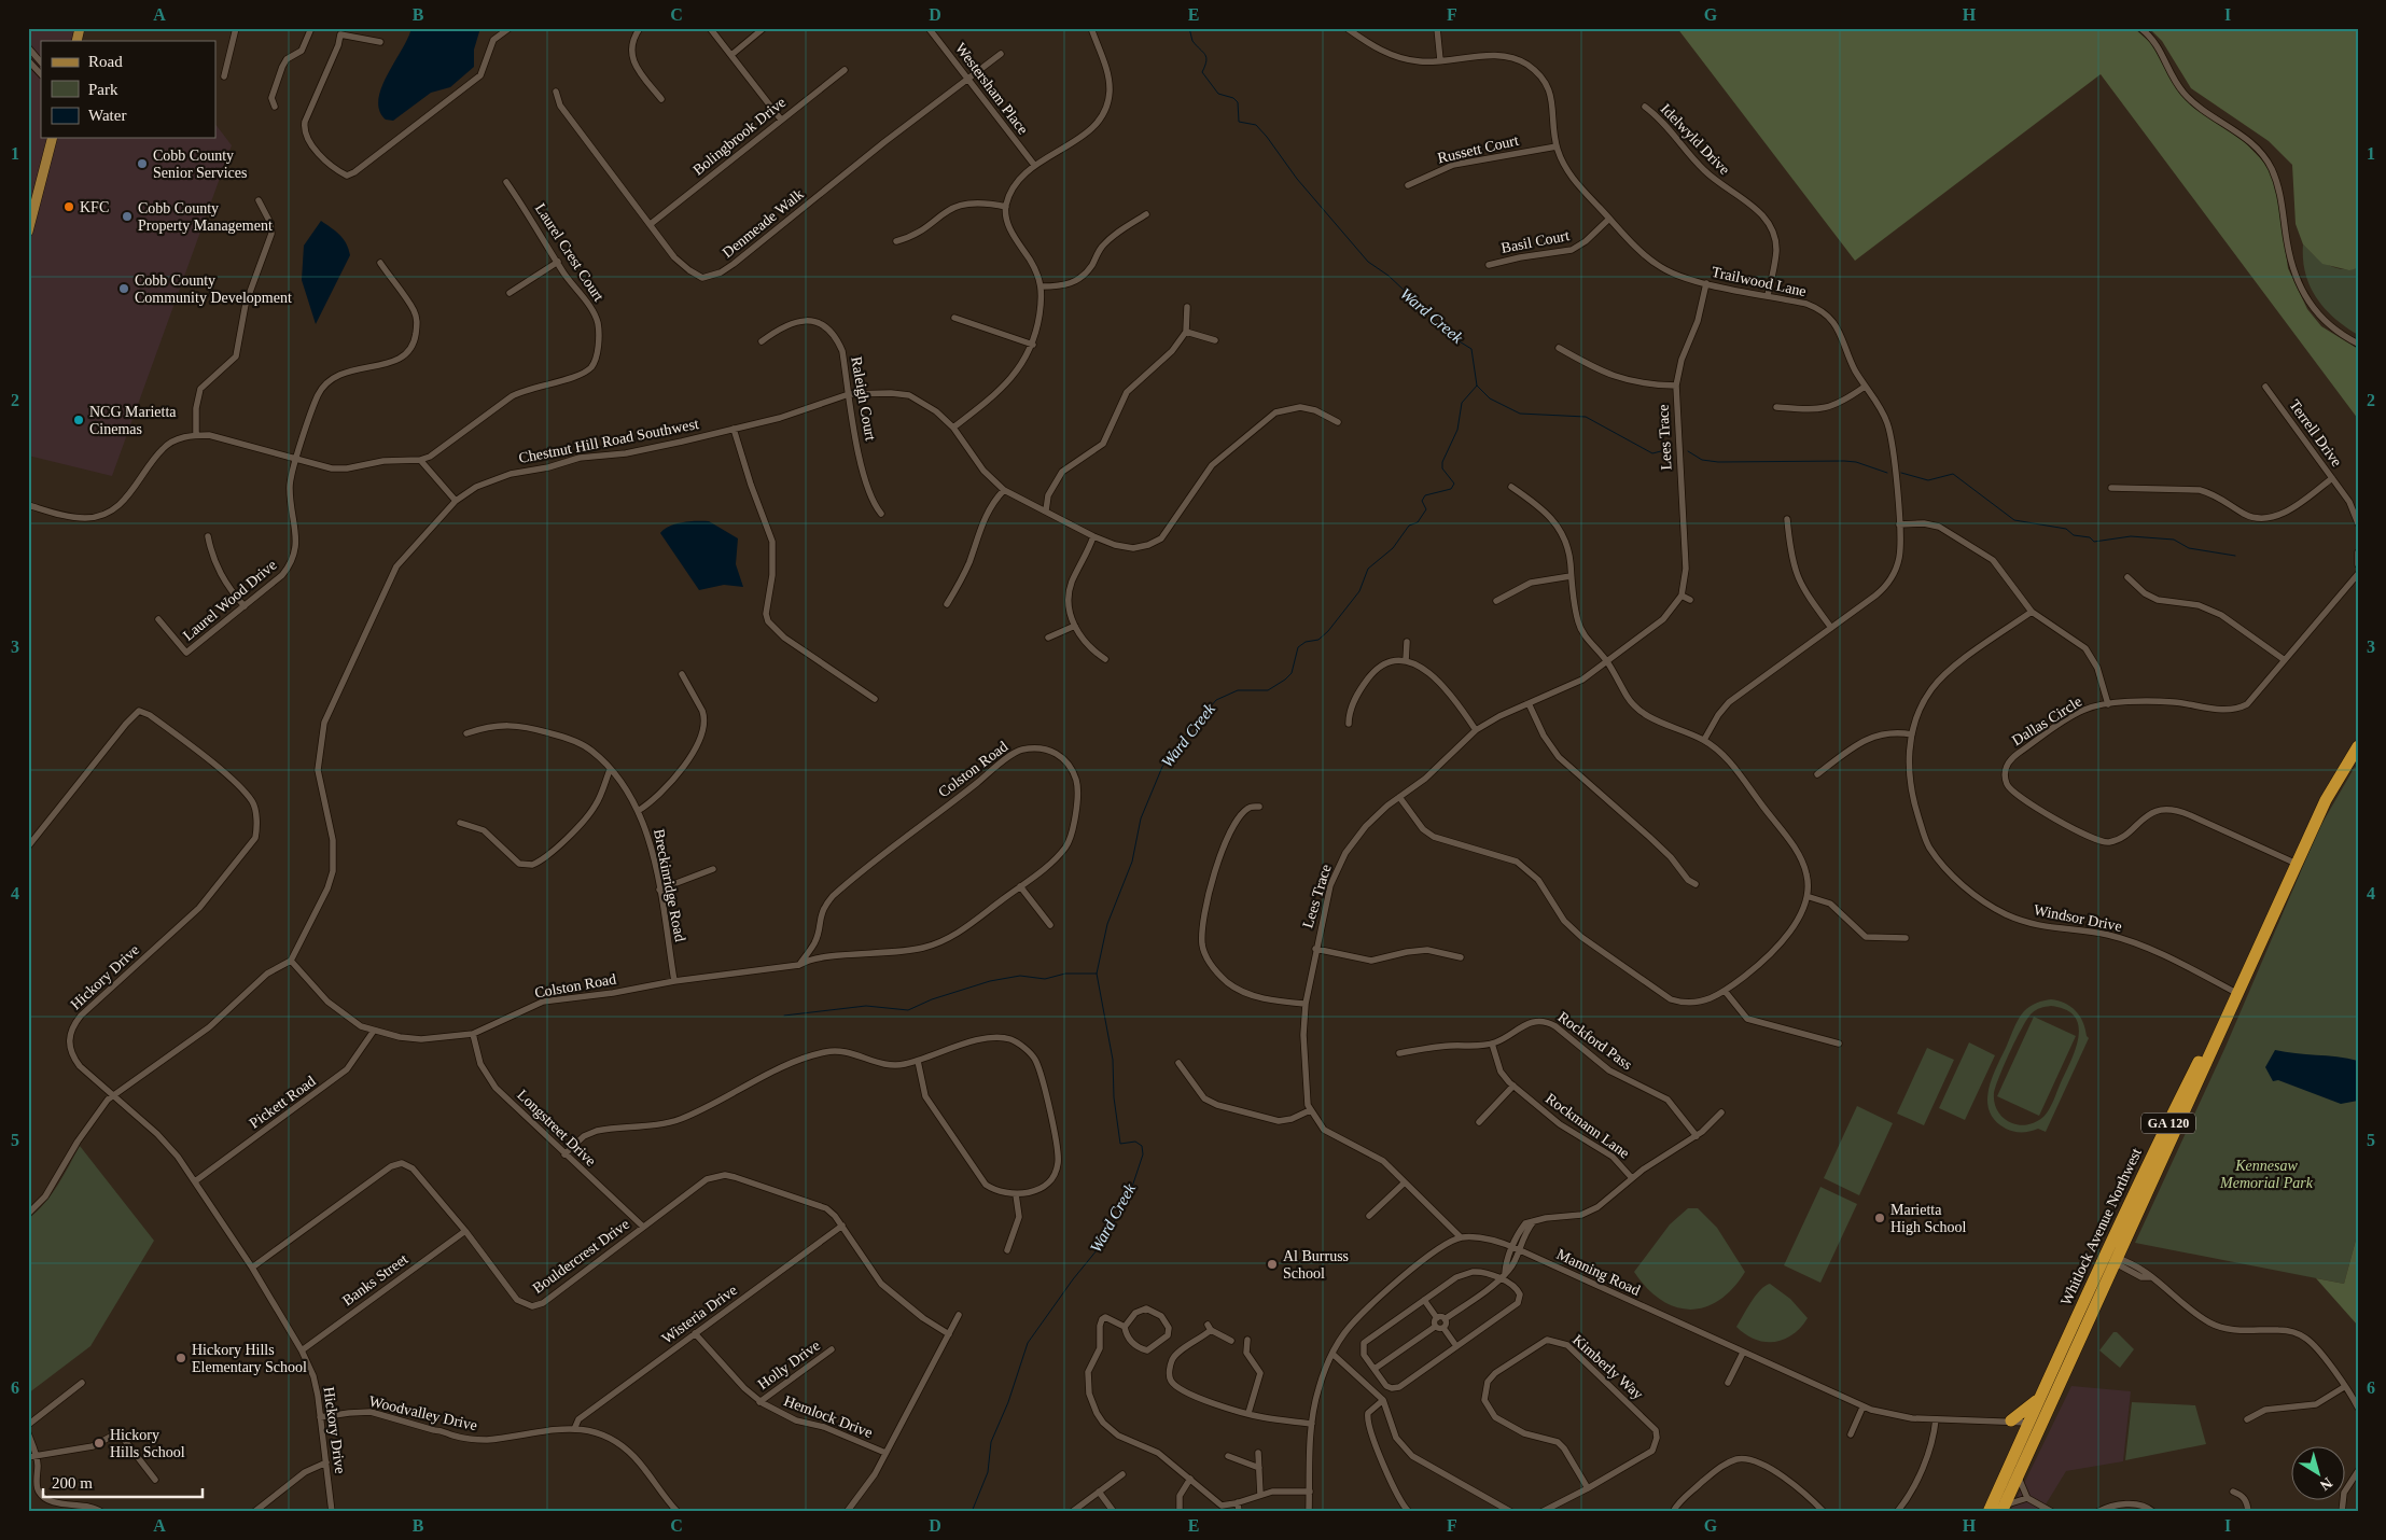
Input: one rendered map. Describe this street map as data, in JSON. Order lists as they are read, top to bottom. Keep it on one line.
{"streets":{"highway":["GA 120","Whitlock Avenue Northwest"],"street":["Westersham Place","Bolingbrook Drive","Idelwyld Drive","Russett Court","Denmeade Walk","Basil Court","Laurel Crest Court","Trailwood Lane","Raleigh Court","Terrell Drive","Lees Trace","Chestnut Hill Road Southwest","Laurel Wood Drive","Dallas Circle","Colston Road","Breckinridge Road","Windsor Drive","Hickory Drive","Rockford Pass","Pickett Road","Rockmann Lane","Longstreet Drive","Bouldercrest Drive","Manning Road","Banks Street","Wisteria Drive","Holly Drive","Kimberly Way","Woodvalley Drive","Hemlock Drive"]},"crossings":[["Westersham Place","Denmeade Walk"],["Bolingbrook Drive","Denmeade Walk"],["Idelwyld Drive","Trailwood Lane"],["Russett Court","Trailwood Lane"],["Basil Court","Trailwood Lane"],["Trailwood Lane","Lees Trace"],["Raleigh Court","Chestnut Hill Road Southwest"],["Lees Trace","Manning Road"],["Chestnut Hill Road Southwest","Colston Road"],["Dallas Circle","Whitlock Avenue Northwest"],["Colston Road","Breckinridge Road"],["Colston Road","Pickett Road"],["Colston Road","Longstreet Drive"],["Windsor Drive","Whitlock Avenue Northwest"],["Hickory Drive","Pickett Road"],["Hickory Drive","Bouldercrest Drive"],["Hickory Drive","Banks Street"],["Hickory Drive","Woodvalley Drive"],["Rockford Pass","Rockmann Lane"],["Longstreet Drive","Bouldercrest Drive"],["Whitlock Avenue Northwest","Manning Road"],["Bouldercrest Drive","Banks Street"],["Bouldercrest Drive","Wisteria Drive"],["Wisteria Drive","Woodvalley Drive"],["Wisteria Drive","Hemlock Drive"],["Holly Drive","Hemlock Drive"]],"water":["Ward Creek"],"parks":["Kennesaw Memorial Park"],"places":["Cobb County Senior Services","KFC","Cobb County Property Management","Cobb County Community Development","NCG Marietta Cinemas","Marietta High School","Al Burruss School","Hickory Hills Elementary School","Hickory Hills School"],"legend":["Road","Park","Water"],"scale_bar":"200 m","north":"bottom right","grid":{"columns":["A","B","C","D","E","F","G","H","I"],"rows":["1","2","3","4","5","6"]}}
